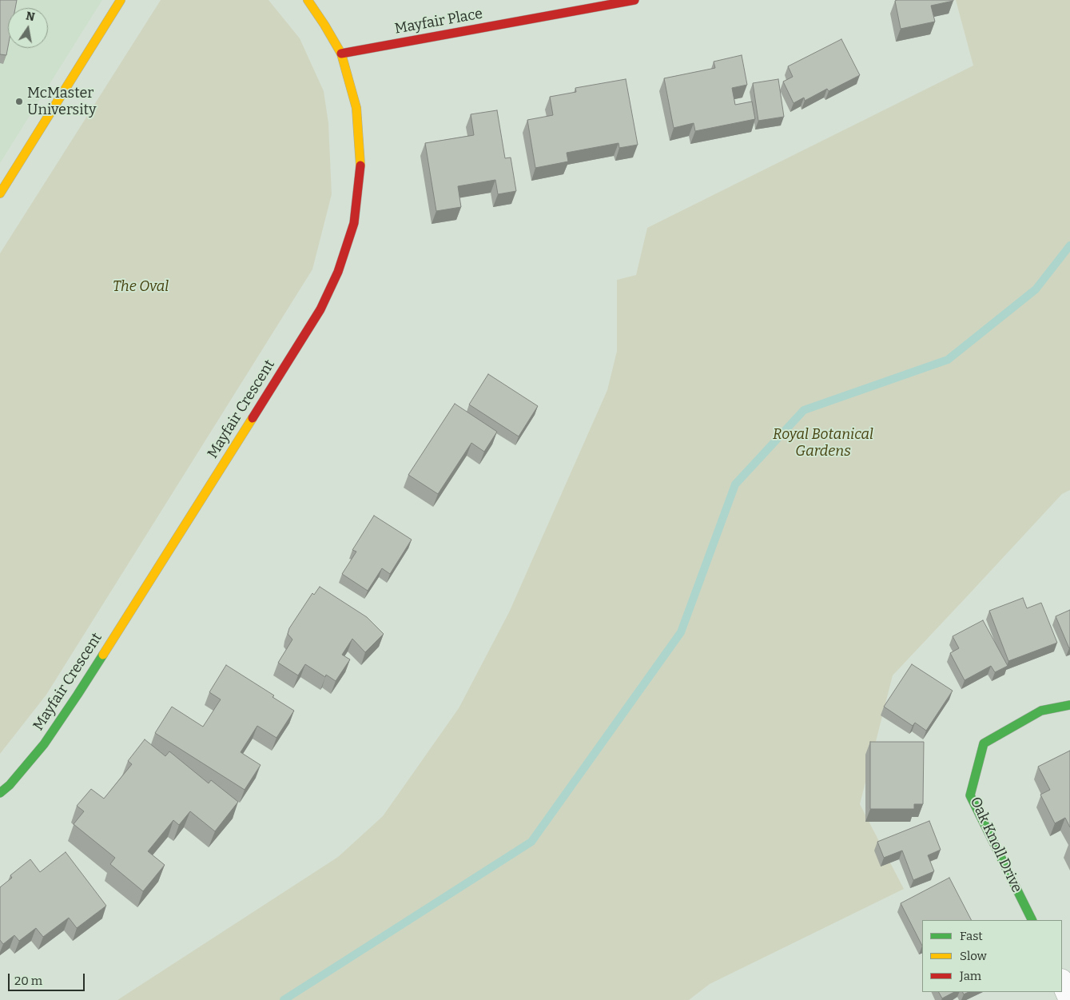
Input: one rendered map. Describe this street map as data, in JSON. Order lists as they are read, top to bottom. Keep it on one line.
{"streets":{"street":["Mayfair Place","Mayfair Crescent","Oak Knoll Drive"]},"crossings":[["Mayfair Place","Mayfair Crescent"]],"parks":["The Oval","Royal Botanical Gardens"],"places":["McMaster University"],"legend":["Fast","Slow","Jam"],"scale_bar":"20 m","north":"top"}
